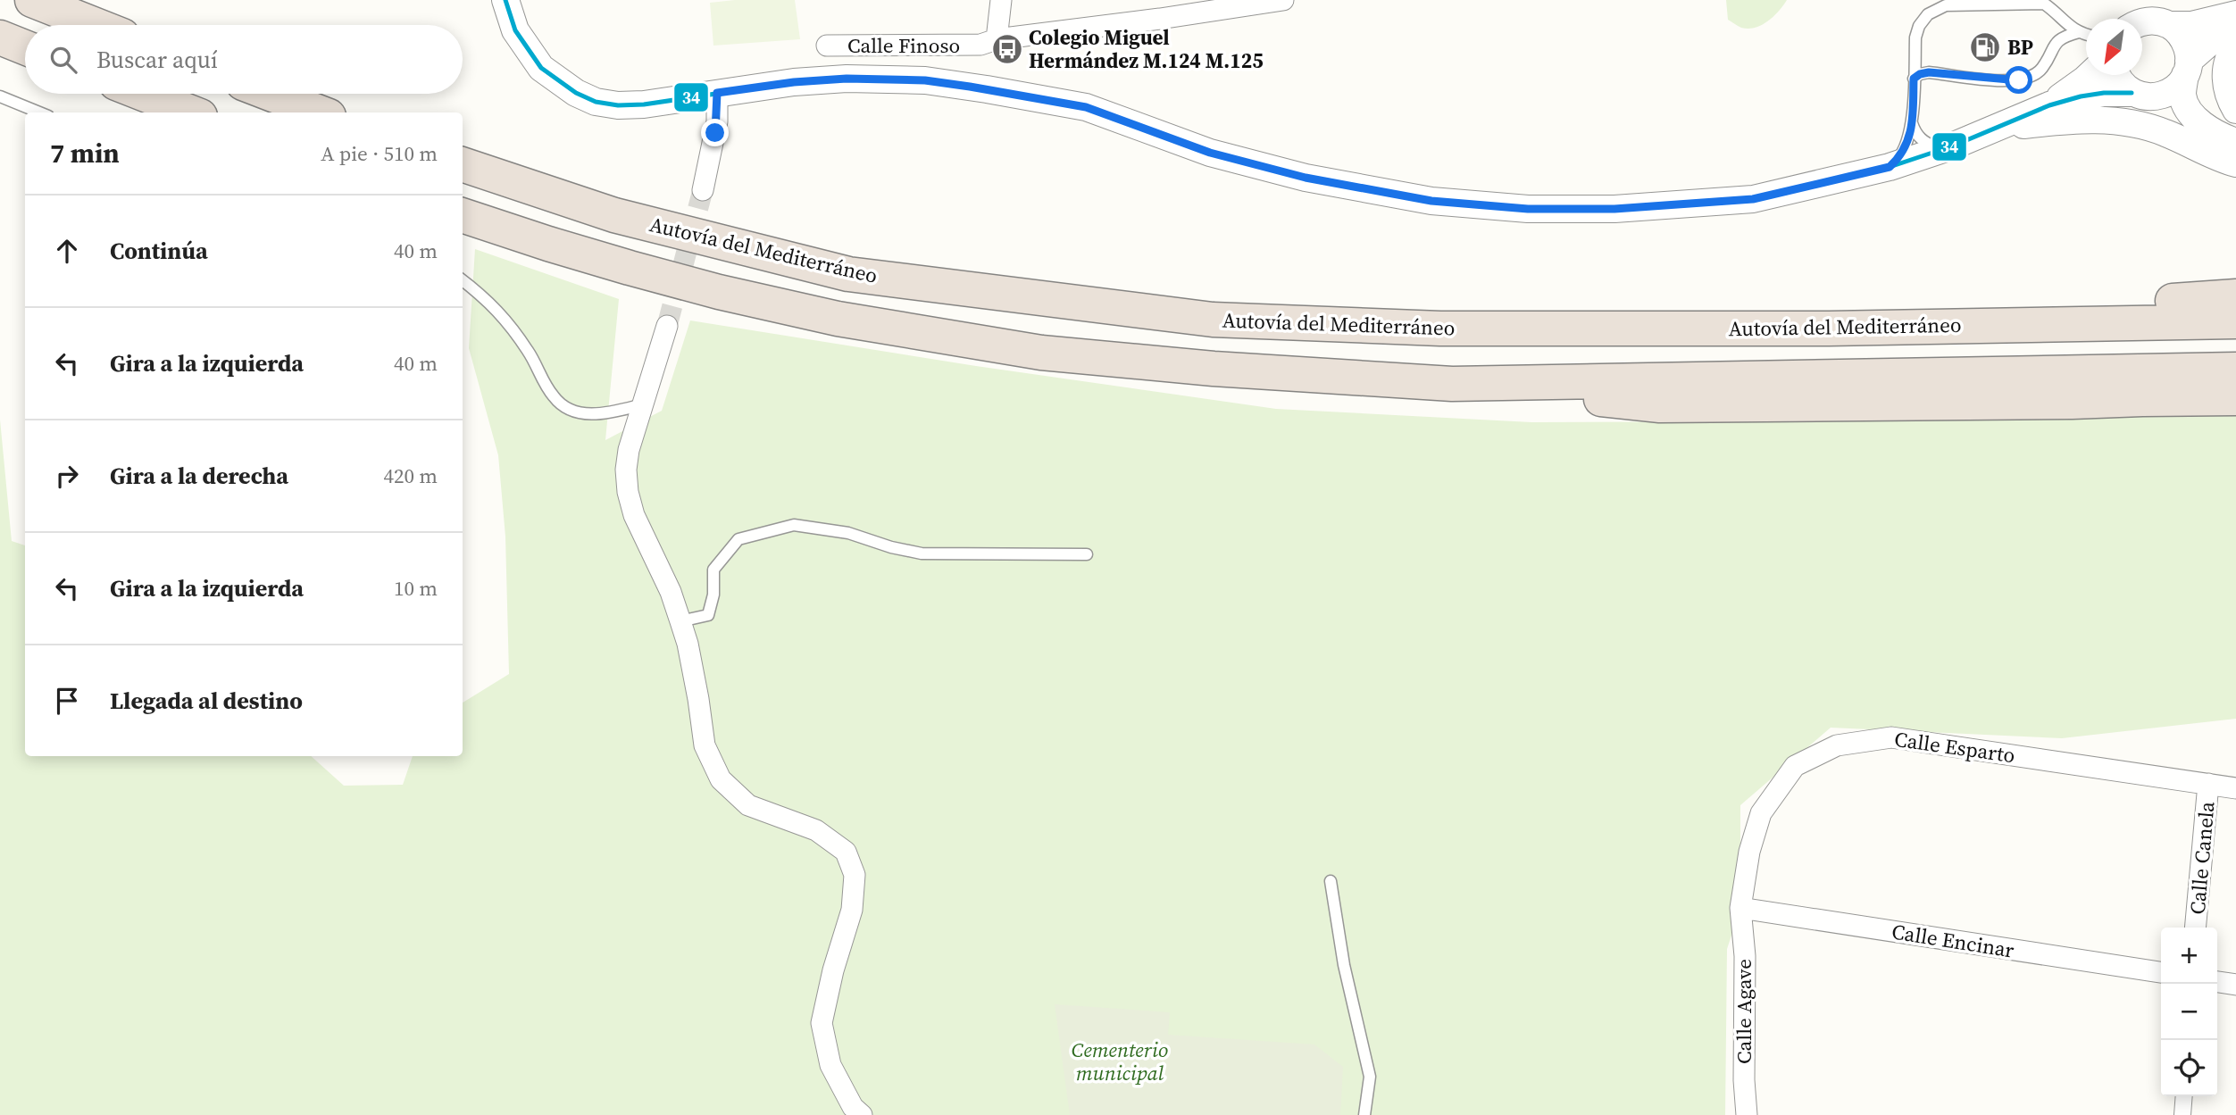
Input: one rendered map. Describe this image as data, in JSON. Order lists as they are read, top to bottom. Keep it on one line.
{"streets":{"highway":["Autovía del Mediterráneo"],"street":["Calle Finoso","Calle Esparto","Calle Canela","Calle Encinar","Calle Agave"]},"crossings":[["Calle Esparto","Calle Canela"],["Calle Esparto","Calle Encinar"],["Calle Esparto","Calle Agave"],["Calle Encinar","Calle Agave"]],"parks":["Cementerio municipal"],"places":{"fuel station":["BP"],"bus stop":["Colegio Miguel Hermández M.124 M.125"]},"lines":["transit line 34"],"north":"bottom left","page":{"search":"Buscar aquí","heading":["7 min","A pie · 510 m"],"list":[["Continúa","40 m"],["Gira a la izquierda","40 m"],["Gira a la derecha","420 m"],["Gira a la izquierda","10 m"],"Llegada al destino"],"map_buttons":["+","−"]}}
